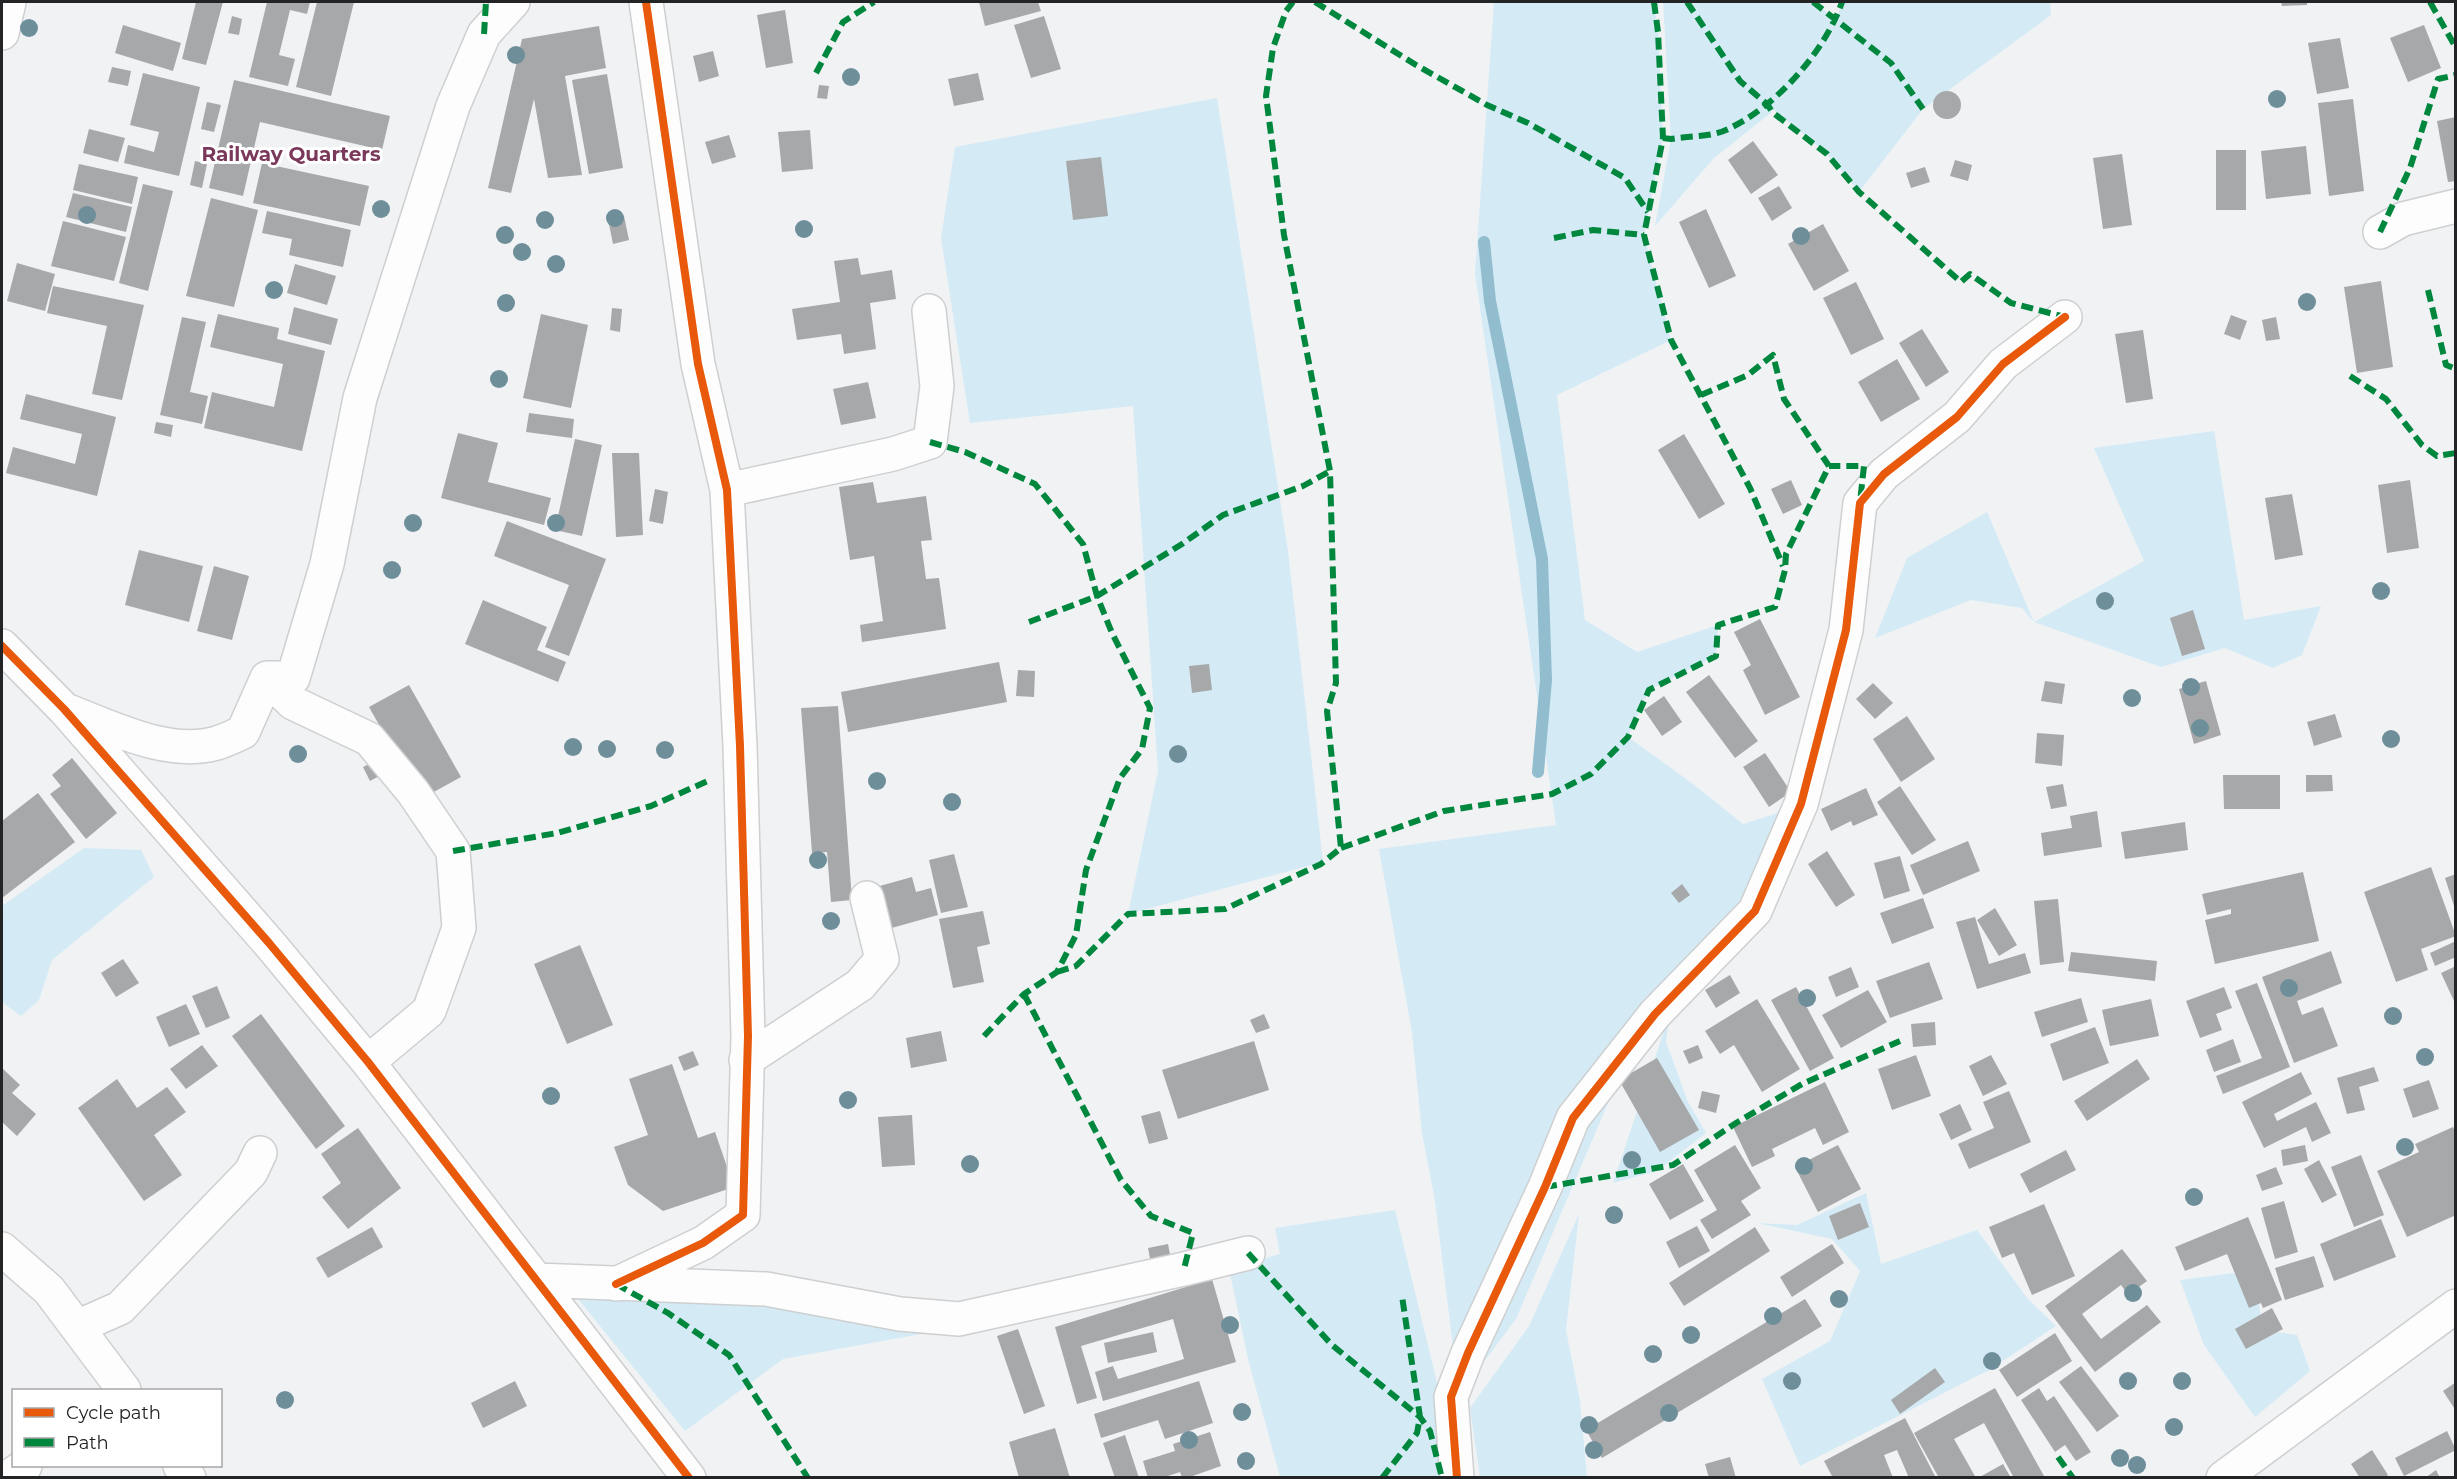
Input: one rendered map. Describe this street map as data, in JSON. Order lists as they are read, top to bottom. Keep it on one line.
{"districts":["Railway Quarters"],"legend":["Cycle path","Path"]}
